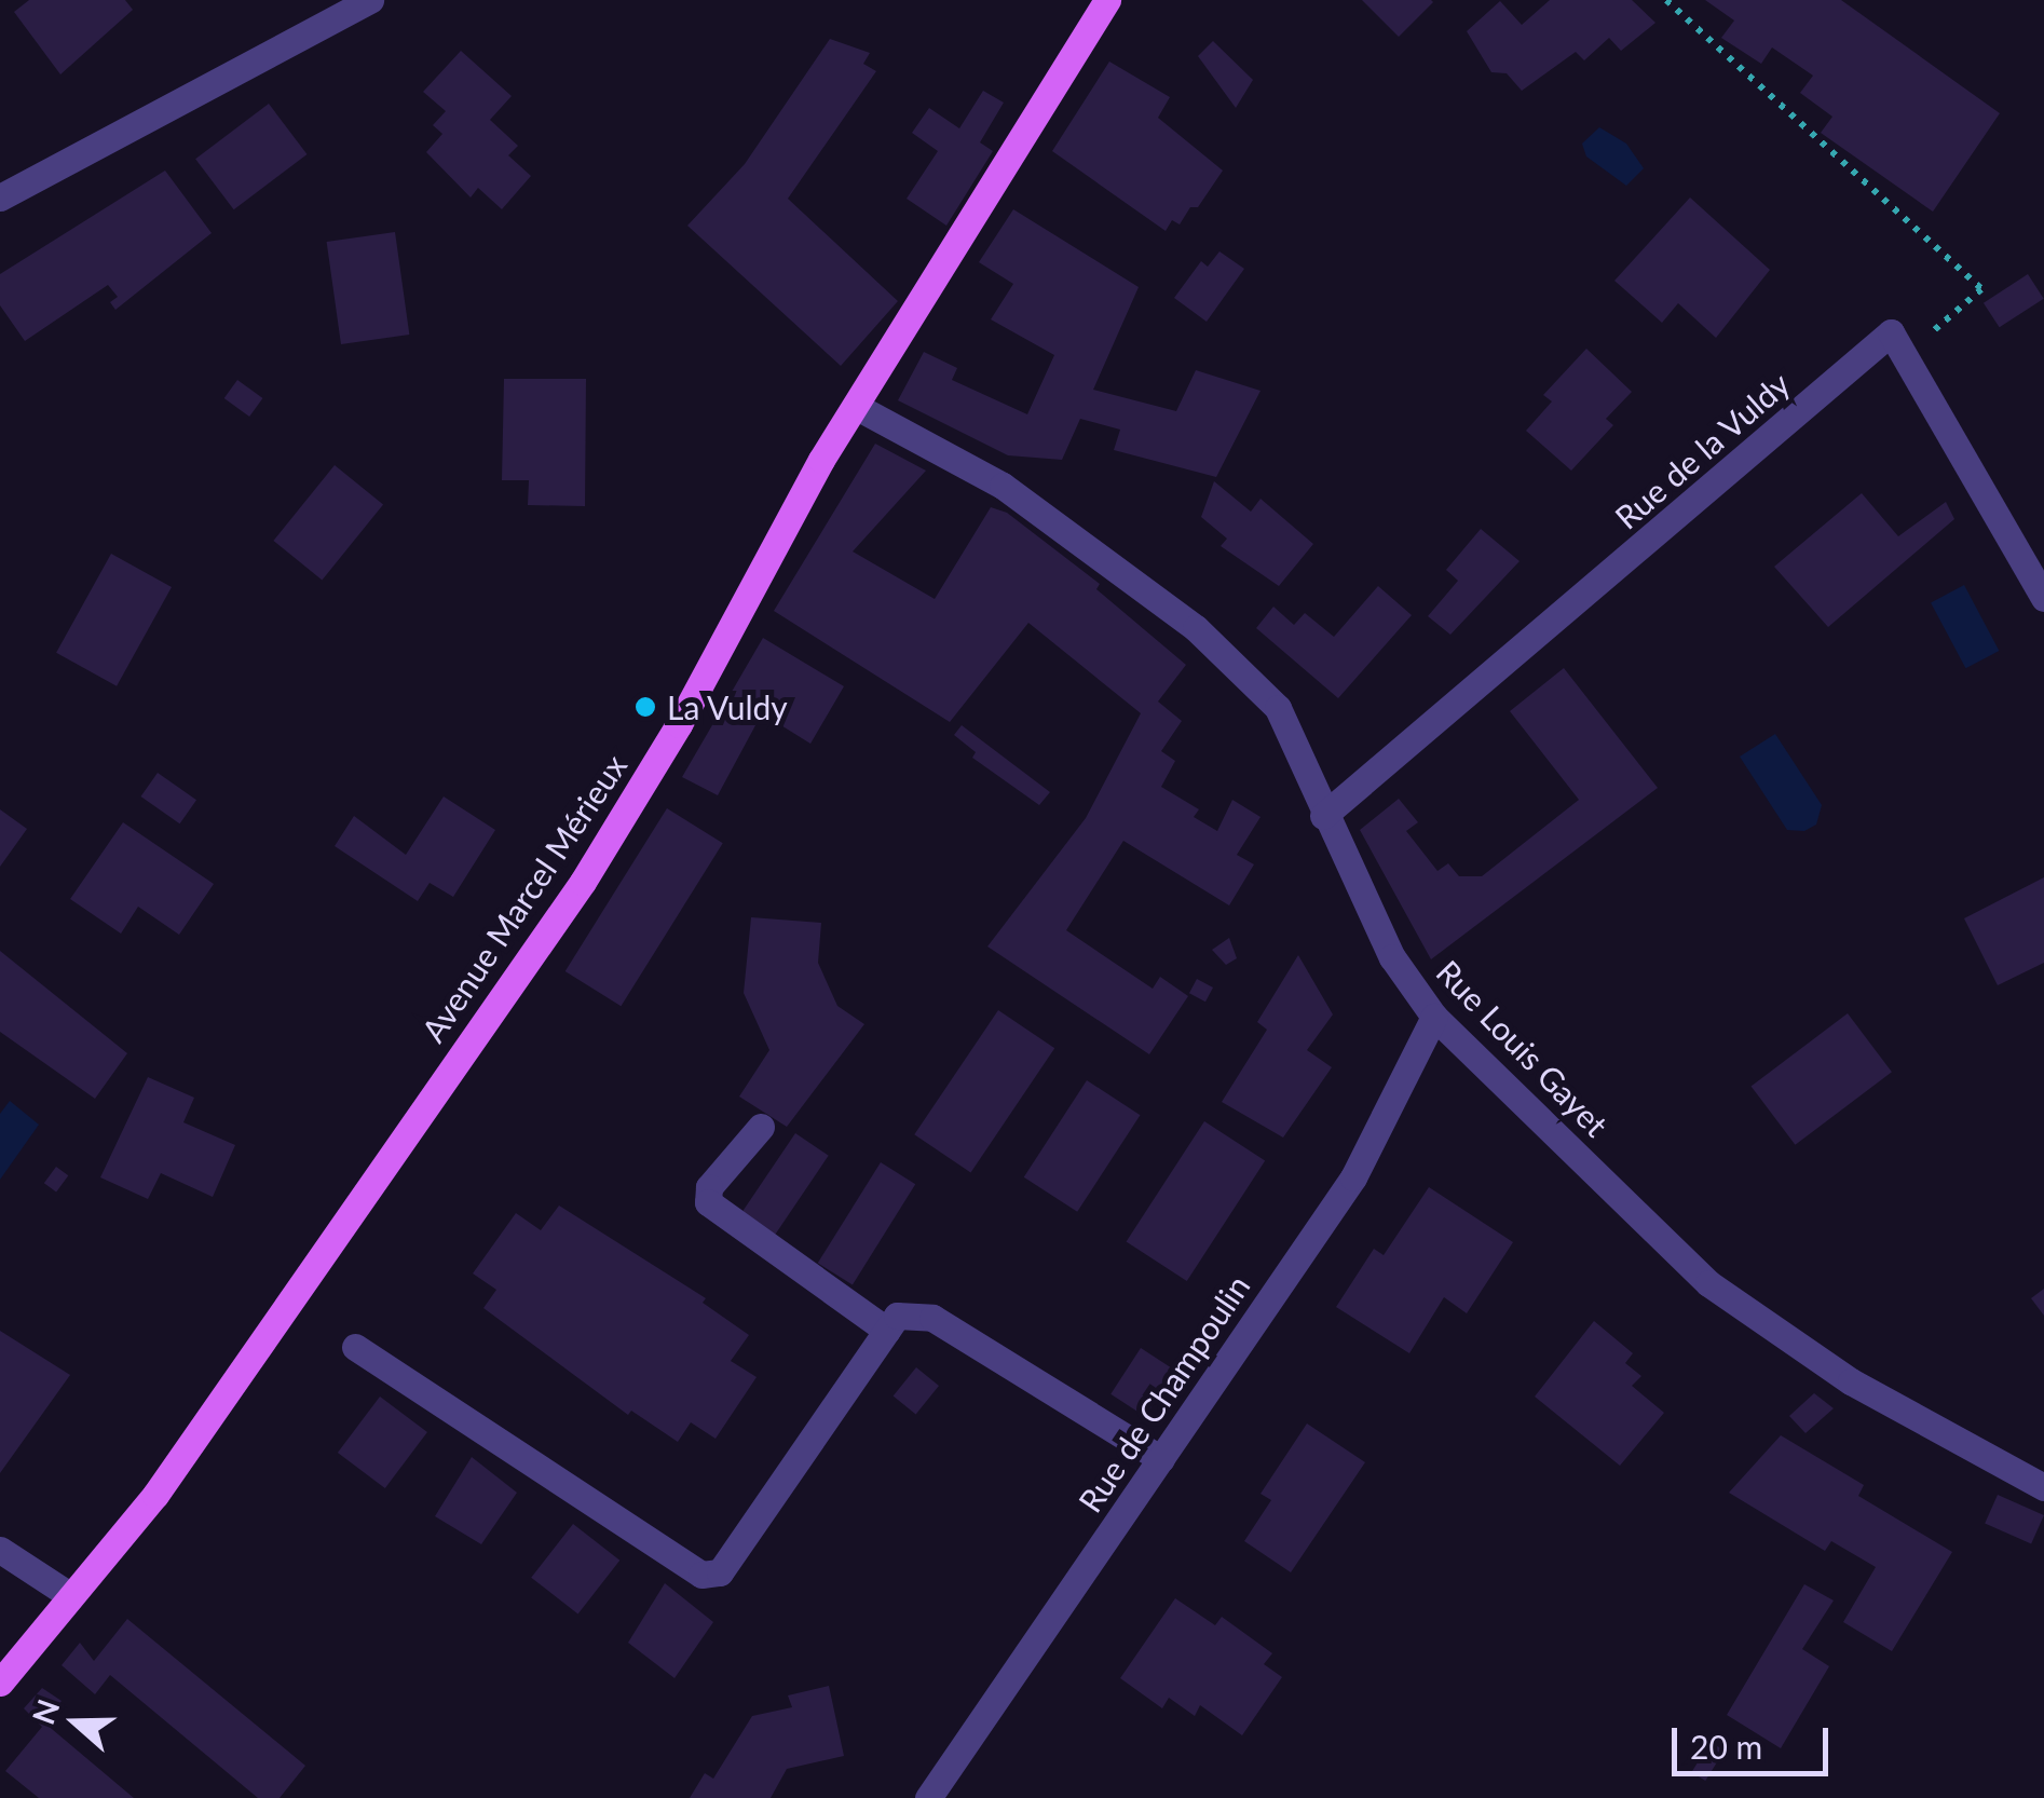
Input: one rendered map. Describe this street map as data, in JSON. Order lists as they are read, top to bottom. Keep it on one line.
{"streets":{"main road":["Avenue Marcel Mérieux"],"street":["Rue de la Vuldy","Rue Louis Gayet","Rue de Champoulin"]},"crossings":[["Rue de la Vuldy","Rue Louis Gayet"],["Avenue Marcel Mérieux","Rue Louis Gayet"],["Rue Louis Gayet","Rue de Champoulin"]],"places":["La Vuldy"],"scale_bar":"20 m","north":"left"}
